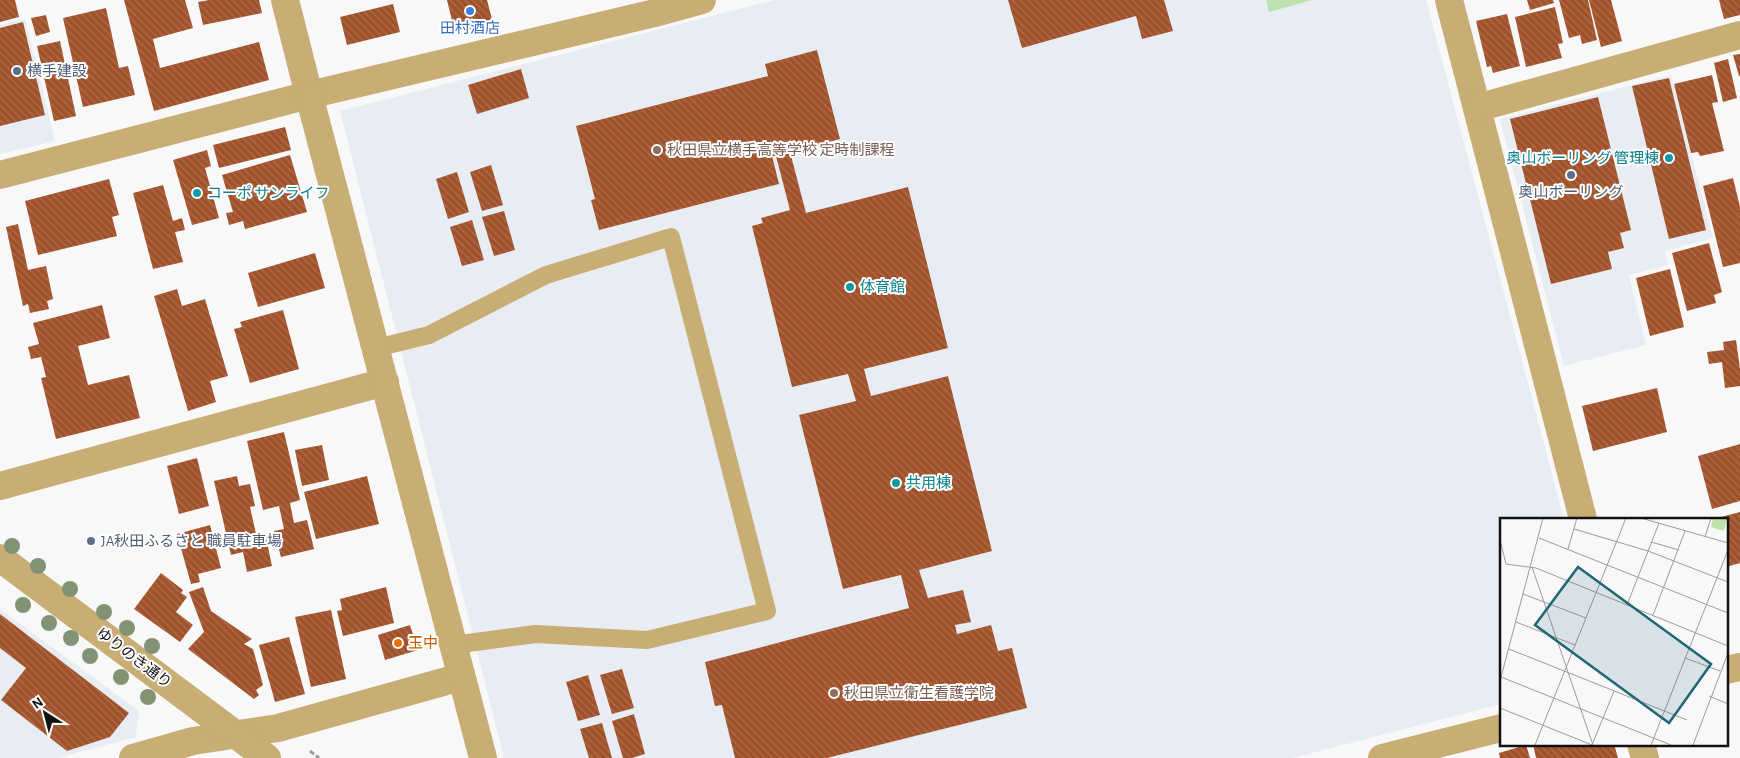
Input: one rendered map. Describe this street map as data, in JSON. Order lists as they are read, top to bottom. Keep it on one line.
{"streets":{"street":["ゆりのき通り"]},"places":["田村酒店","横手建設","秋田県立横手高等学校 定時制課程","奥山ボーリング 管理棟","奥山ボーリング","コーポ サンライフ","体育館","共用棟","JA秋田ふるさと 職員駐車場","玉中","秋田県立衛生看護学院"],"north":"top left"}
